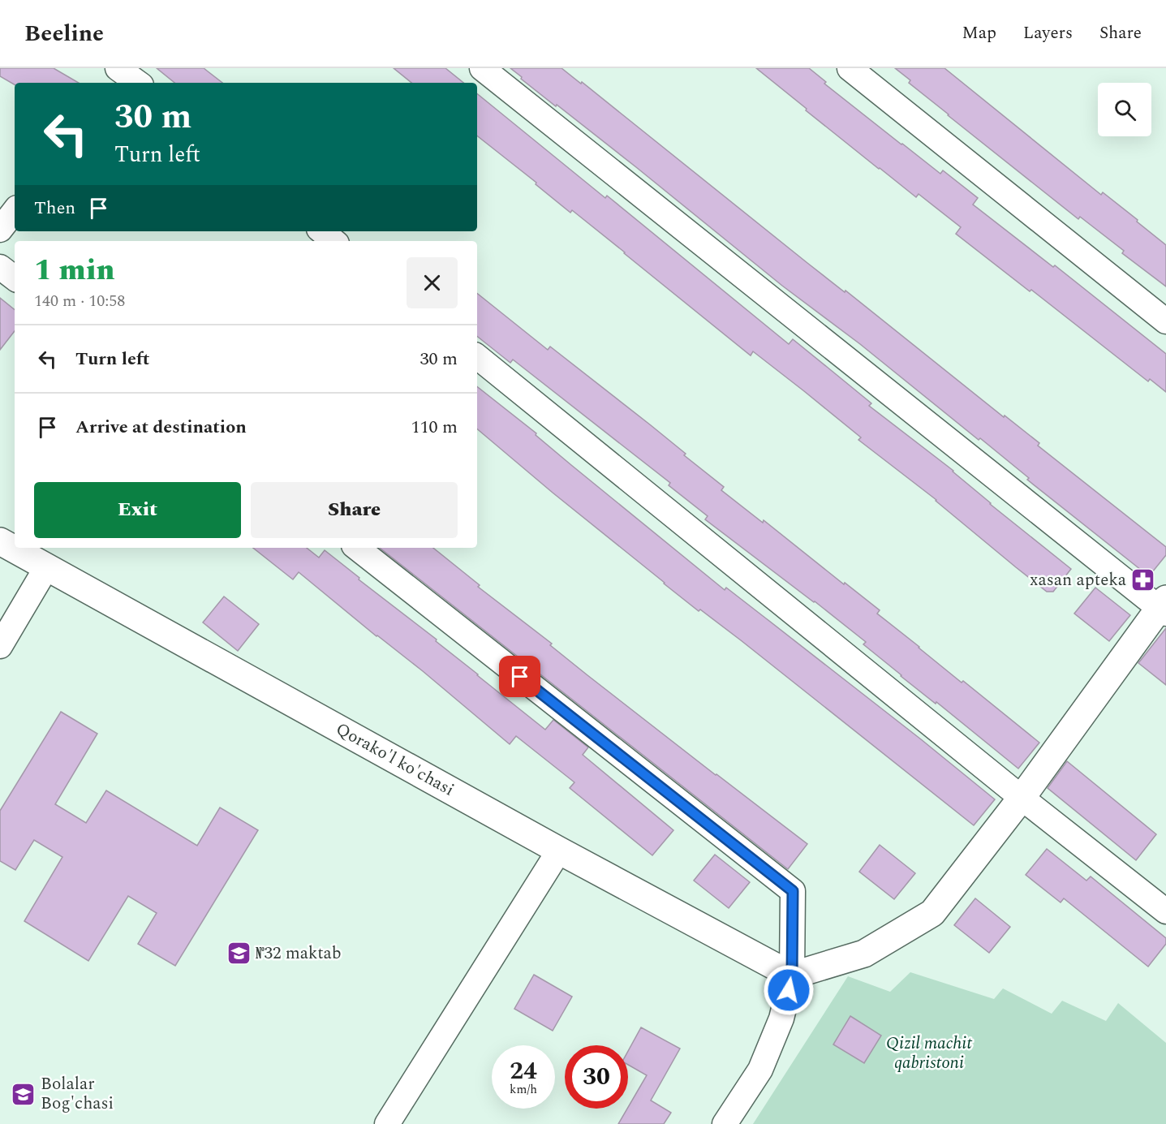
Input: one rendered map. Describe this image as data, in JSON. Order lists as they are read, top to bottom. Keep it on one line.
{"streets":{"street":["Qorako'l ko'chasi"]},"parks":["Qizil machit qabristoni"],"places":{"pharmacy":["xasan apteka"],"school or university":["№32 maktab","Bolalar Bog'chasi"]},"page":{"header":"Beeline","nav":["Map","Layers","Share"],"turn":["30 m","Turn left"],"then":"Then","heading":["1 min","140 m · 10:58"],"list":[{"name":"Turn left","value":"30 m"},{"name":"Arrive at destination","value":"110 m"}],"buttons":["Exit","Share"],"speed":"24 km/h","limit":"30"}}
